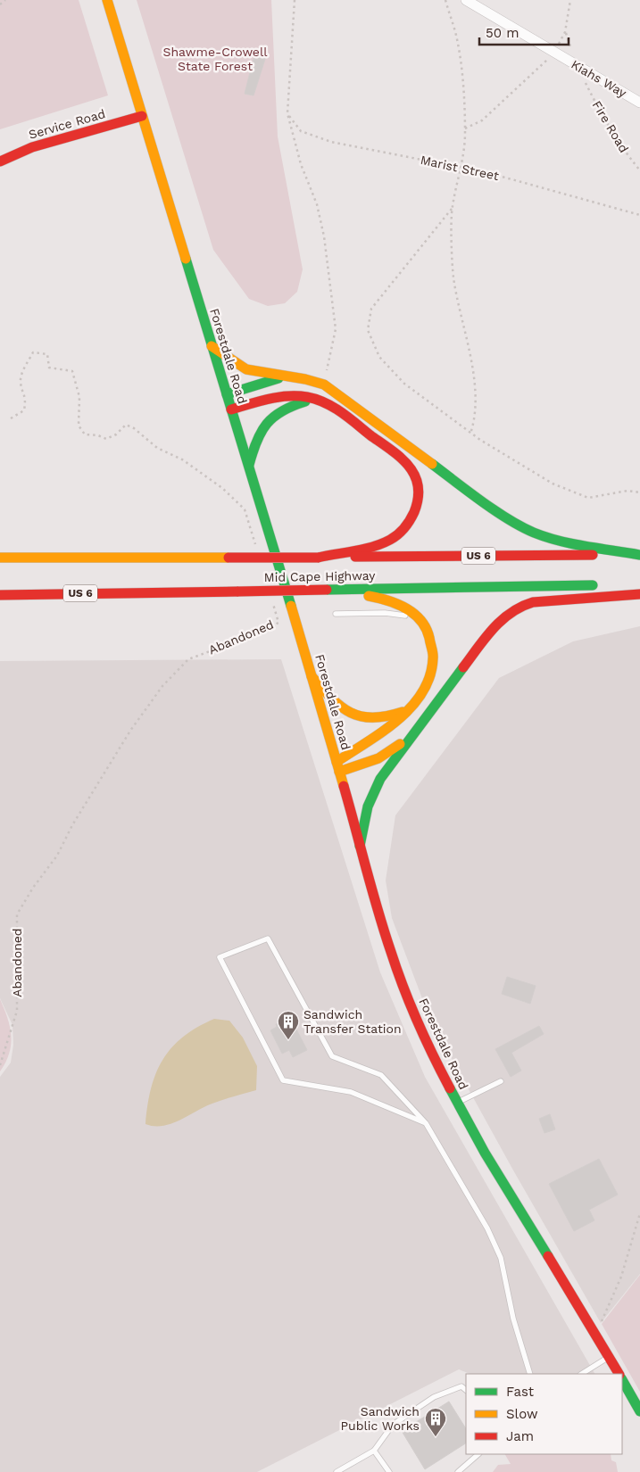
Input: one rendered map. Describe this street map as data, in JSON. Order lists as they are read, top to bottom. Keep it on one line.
{"streets":{"main road":["Service Road","Forestdale Road","US 6","Mid Cape Highway"],"street":["Kiahs Way"],"path":["Fire Road","Marist Street","Abandoned"]},"crossings":[["Kiahs Way","Fire Road"],["Service Road","Forestdale Road"]],"parks":["Shawme-Crowell State Forest"],"places":{"building":["Sandwich Transfer Station","Sandwich Public Works"]},"legend":["Fast","Slow","Jam"],"scale_bar":"50 m"}
